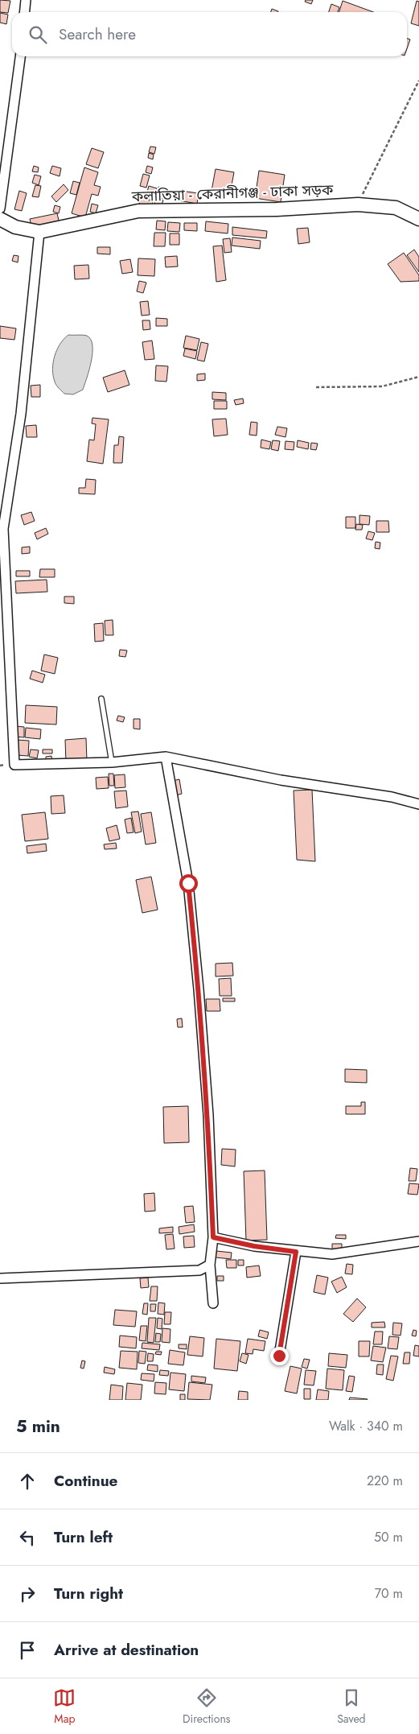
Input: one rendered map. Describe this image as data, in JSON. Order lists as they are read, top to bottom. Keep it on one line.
{"streets":{"main road":["কলাতিয়া - কেরানীগঞ্জ - ঢাকা সড়ক"]},"page":{"search":"Search here","heading":["5 min","Walk · 340 m"],"list":[["Continue","220 m"],["Turn left","50 m"],["Turn right","70 m"],"Arrive at destination"],"nav":["Map","Directions","Saved"]}}
